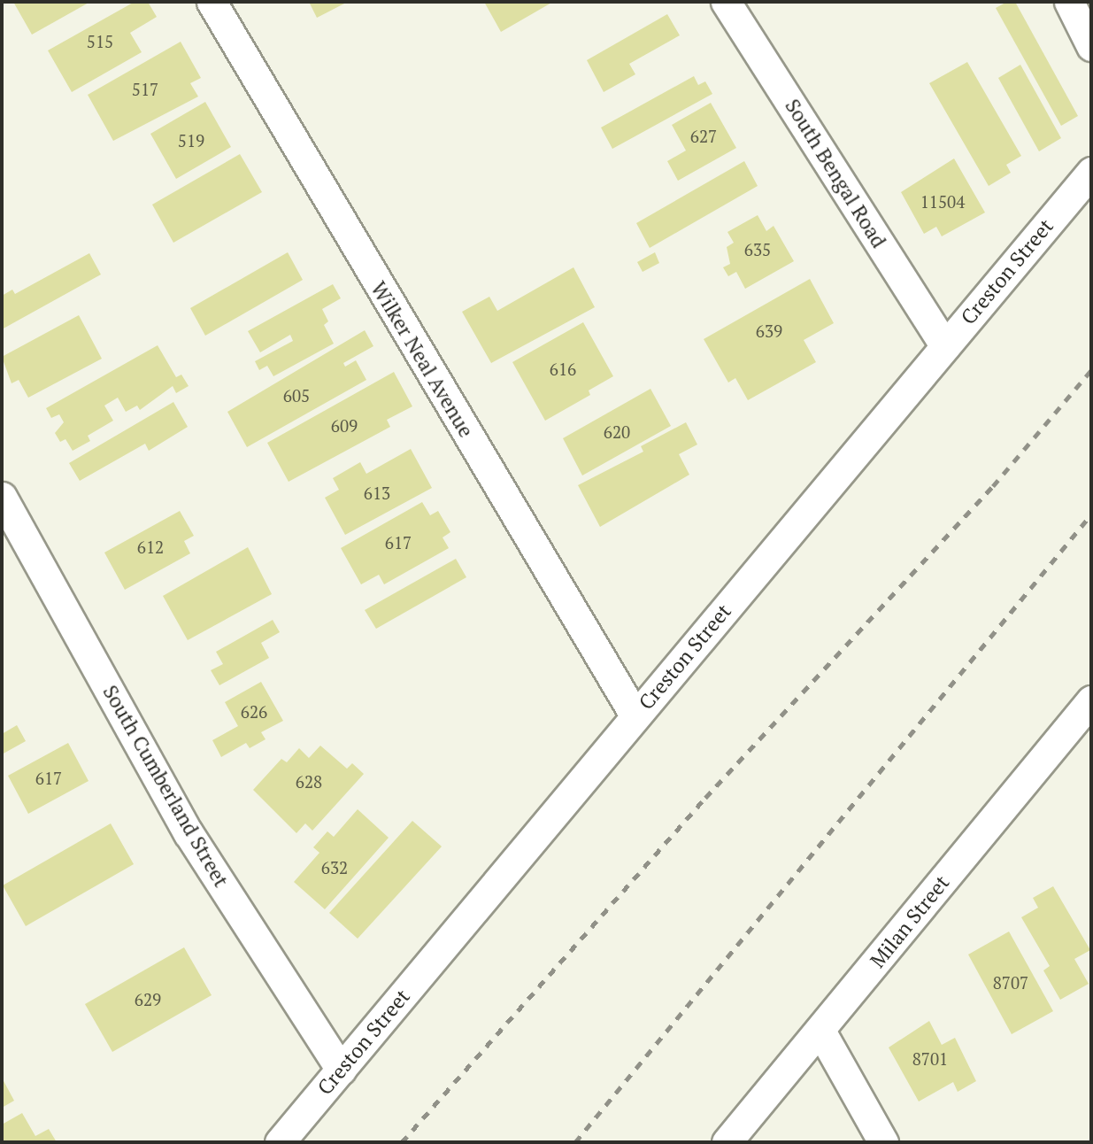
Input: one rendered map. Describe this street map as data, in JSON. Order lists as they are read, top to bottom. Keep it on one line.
{"streets":{"street":["South Bengal Road","Creston Street","Wilker Neal Avenue","South Cumberland Street","Milan Street"]},"crossings":[["South Bengal Road","Creston Street"],["Creston Street","Wilker Neal Avenue"],["Creston Street","South Cumberland Street"]],"house_numbers":["515","517","627","519","11504","635","639","616","605","609","620","613","617","612","626","617","628","632","8707","629","8701"]}
